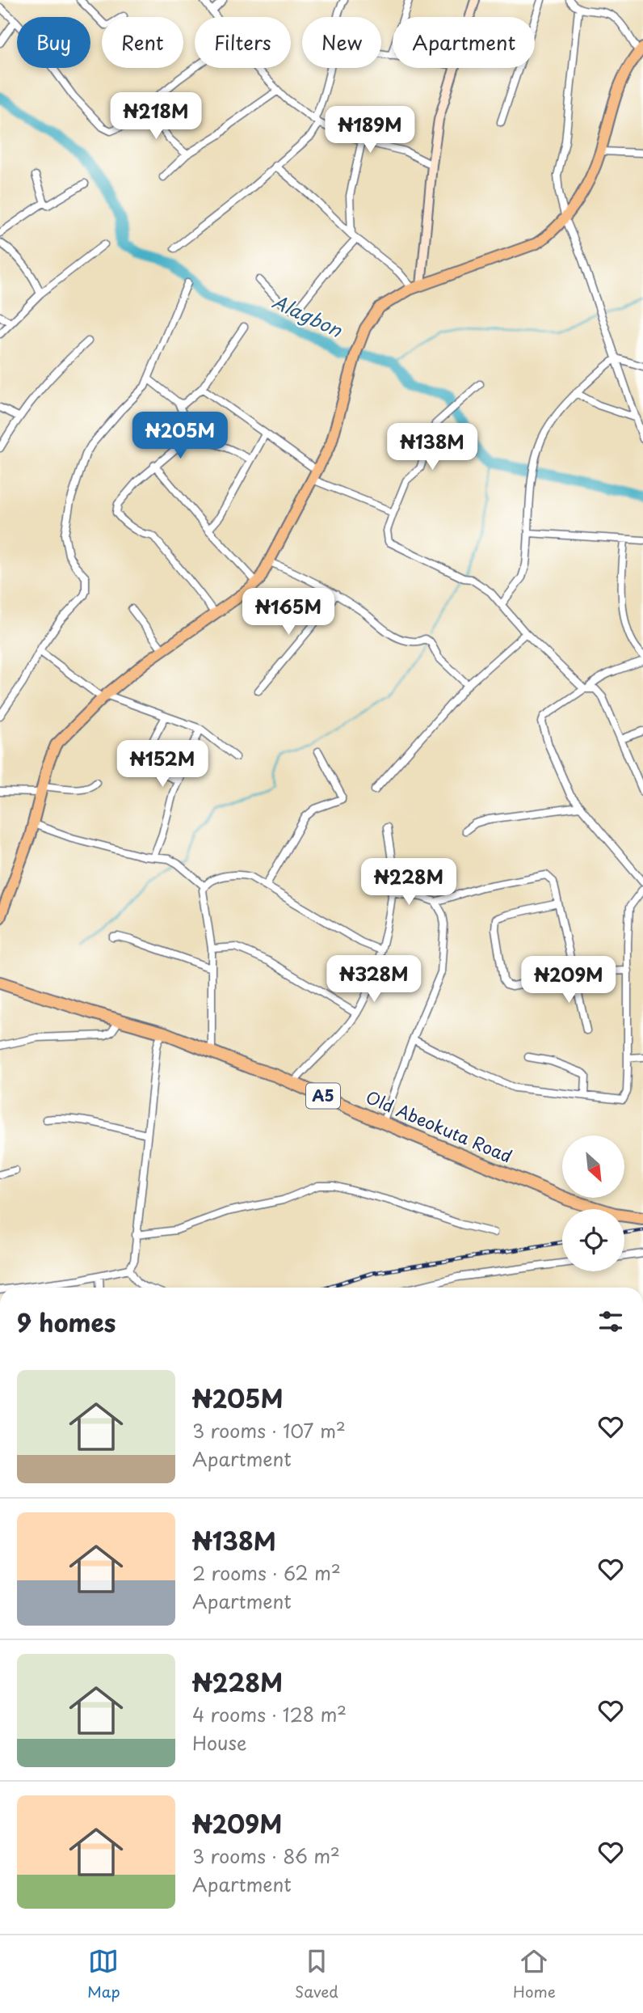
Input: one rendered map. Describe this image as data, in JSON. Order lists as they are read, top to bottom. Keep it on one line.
{"streets":{"highway":["A5","Old Abeokuta Road"]},"water":["Alagbon"],"north":"bottom right","page":{"chip":["Buy","Rent","Filters","New","Apartment"],"price":["₦218M","₦189M","₦205M","₦138M","₦165M","₦152M","₦228M","₦328M","₦209M"],"heading":"9 homes","list":[{"name":"₦205M","note":"3 rooms · 107 m² · Apartment"},{"name":"₦138M","note":"2 rooms · 62 m² · Apartment"},{"name":"₦228M","note":"4 rooms · 128 m² · House"},{"name":"₦209M","note":"3 rooms · 86 m² · Apartment"}],"tabs":["Map","Saved","Home"]}}
